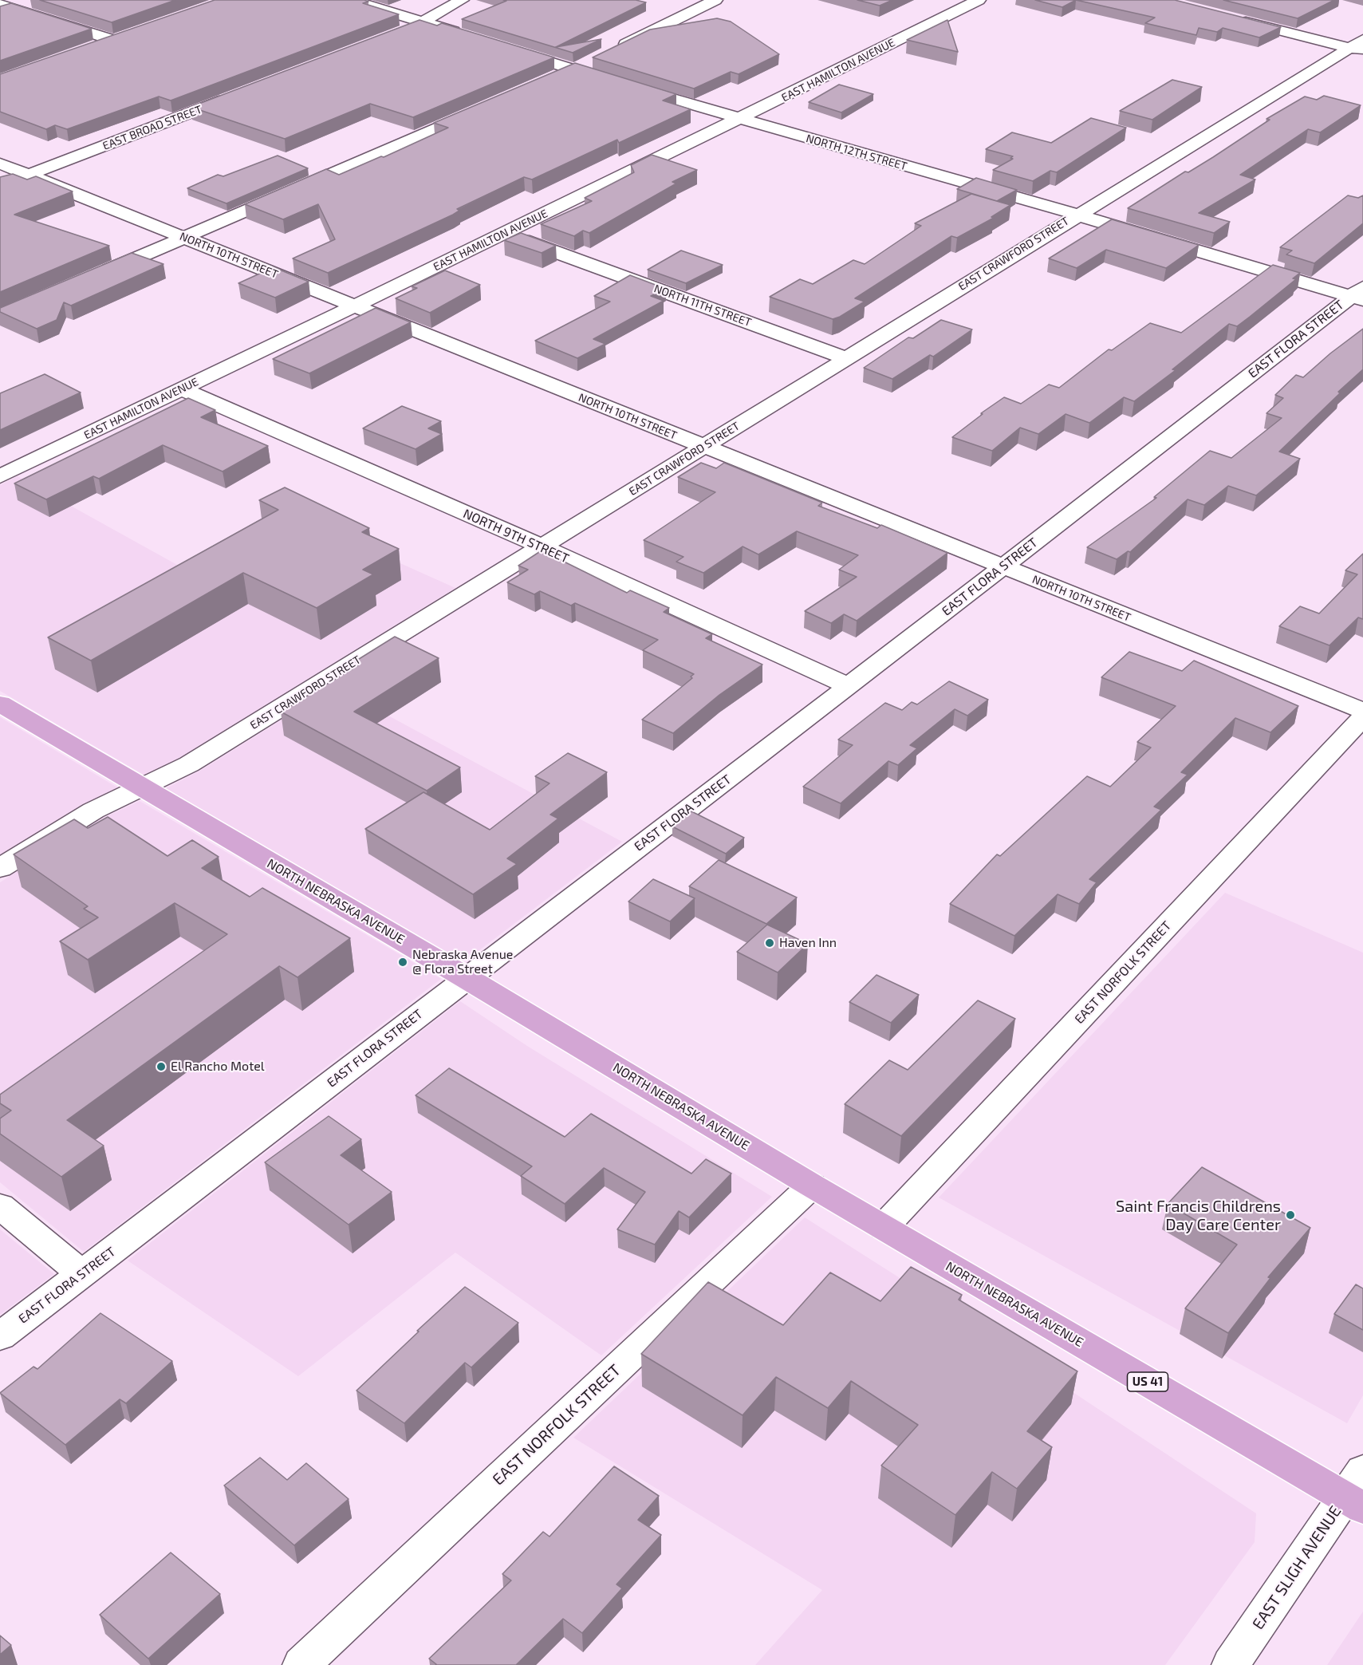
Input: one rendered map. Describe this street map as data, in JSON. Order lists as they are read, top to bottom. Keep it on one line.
{"streets":{"main road":["NORTH NEBRASKA AVENUE","US 41"],"street":["EAST HAMILTON AVENUE","EAST BROAD STREET","NORTH 12TH STREET","EAST CRAWFORD STREET","NORTH 10TH STREET","NORTH 11TH STREET","EAST FLORA STREET","NORTH 9TH STREET","EAST NORFOLK STREET","EAST SLIGH AVENUE"]},"crossings":[["EAST HAMILTON AVENUE","NORTH 12TH STREET"],["EAST HAMILTON AVENUE","NORTH 10TH STREET"],["EAST HAMILTON AVENUE","NORTH 11TH STREET"],["EAST HAMILTON AVENUE","NORTH 9TH STREET"],["EAST BROAD STREET","NORTH 10TH STREET"],["NORTH 12TH STREET","EAST CRAWFORD STREET"],["NORTH 12TH STREET","EAST FLORA STREET"],["EAST CRAWFORD STREET","NORTH 10TH STREET"],["EAST CRAWFORD STREET","NORTH 11TH STREET"],["EAST CRAWFORD STREET","NORTH 9TH STREET"],["EAST CRAWFORD STREET","NORTH NEBRASKA AVENUE"],["NORTH 10TH STREET","EAST FLORA STREET"],["EAST FLORA STREET","NORTH 9TH STREET"],["EAST FLORA STREET","NORTH NEBRASKA AVENUE"],["NORTH NEBRASKA AVENUE","EAST NORFOLK STREET"],["NORTH NEBRASKA AVENUE","EAST SLIGH AVENUE"]],"places":["Haven Inn","Nebraska Avenue @ Flora Street","El Rancho Motel","Saint Francis Childrens Day Care Center"]}
